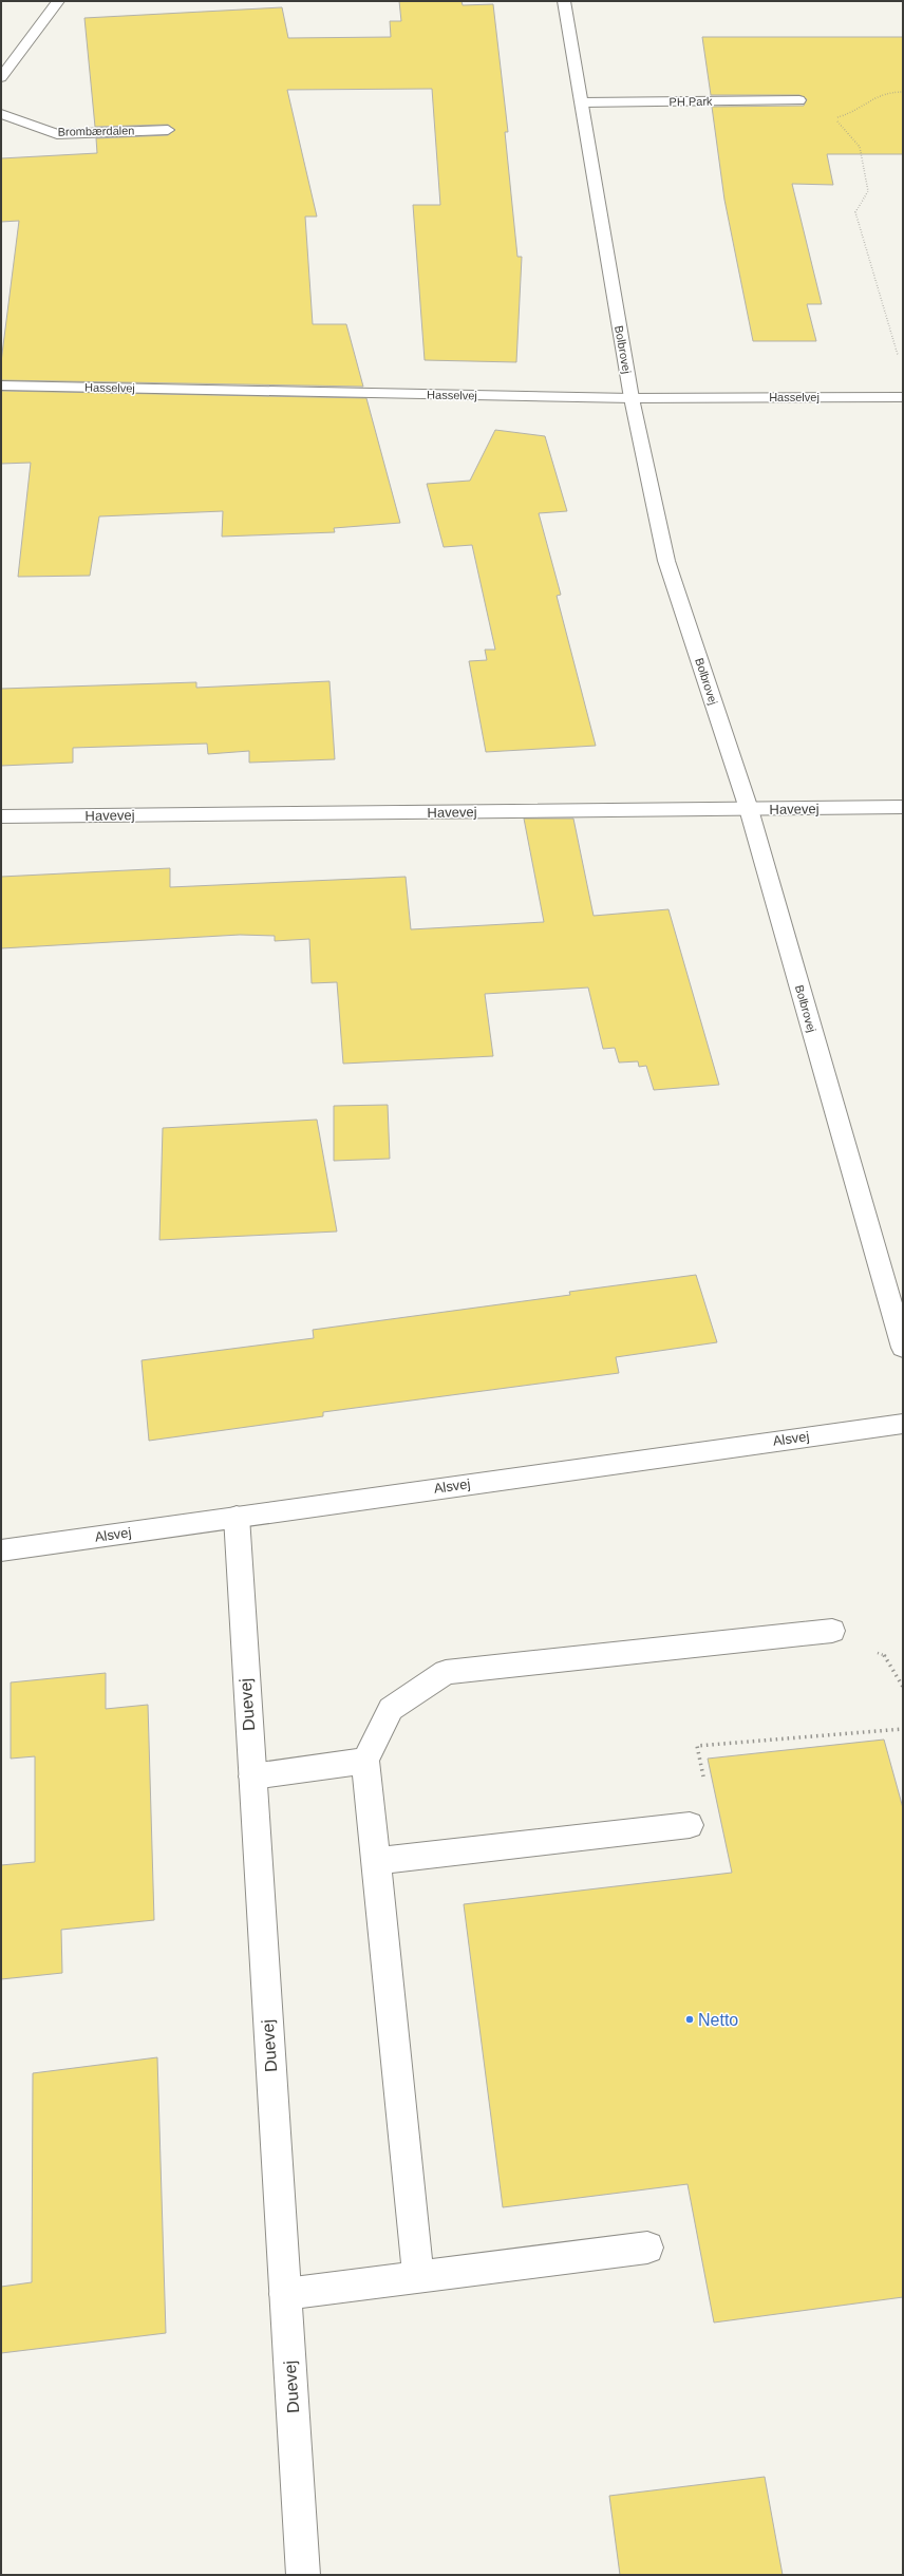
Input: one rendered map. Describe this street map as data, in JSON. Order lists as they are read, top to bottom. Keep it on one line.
{"streets":{"street":["PH Park","Brombærdalen","Bolbrovej","Hasselvej","Havevej","Alsvej","Duevej"]},"crossings":[["PH Park","Bolbrovej"],["Bolbrovej","Hasselvej"],["Bolbrovej","Havevej"],["Alsvej","Duevej"]],"places":["Netto"]}
